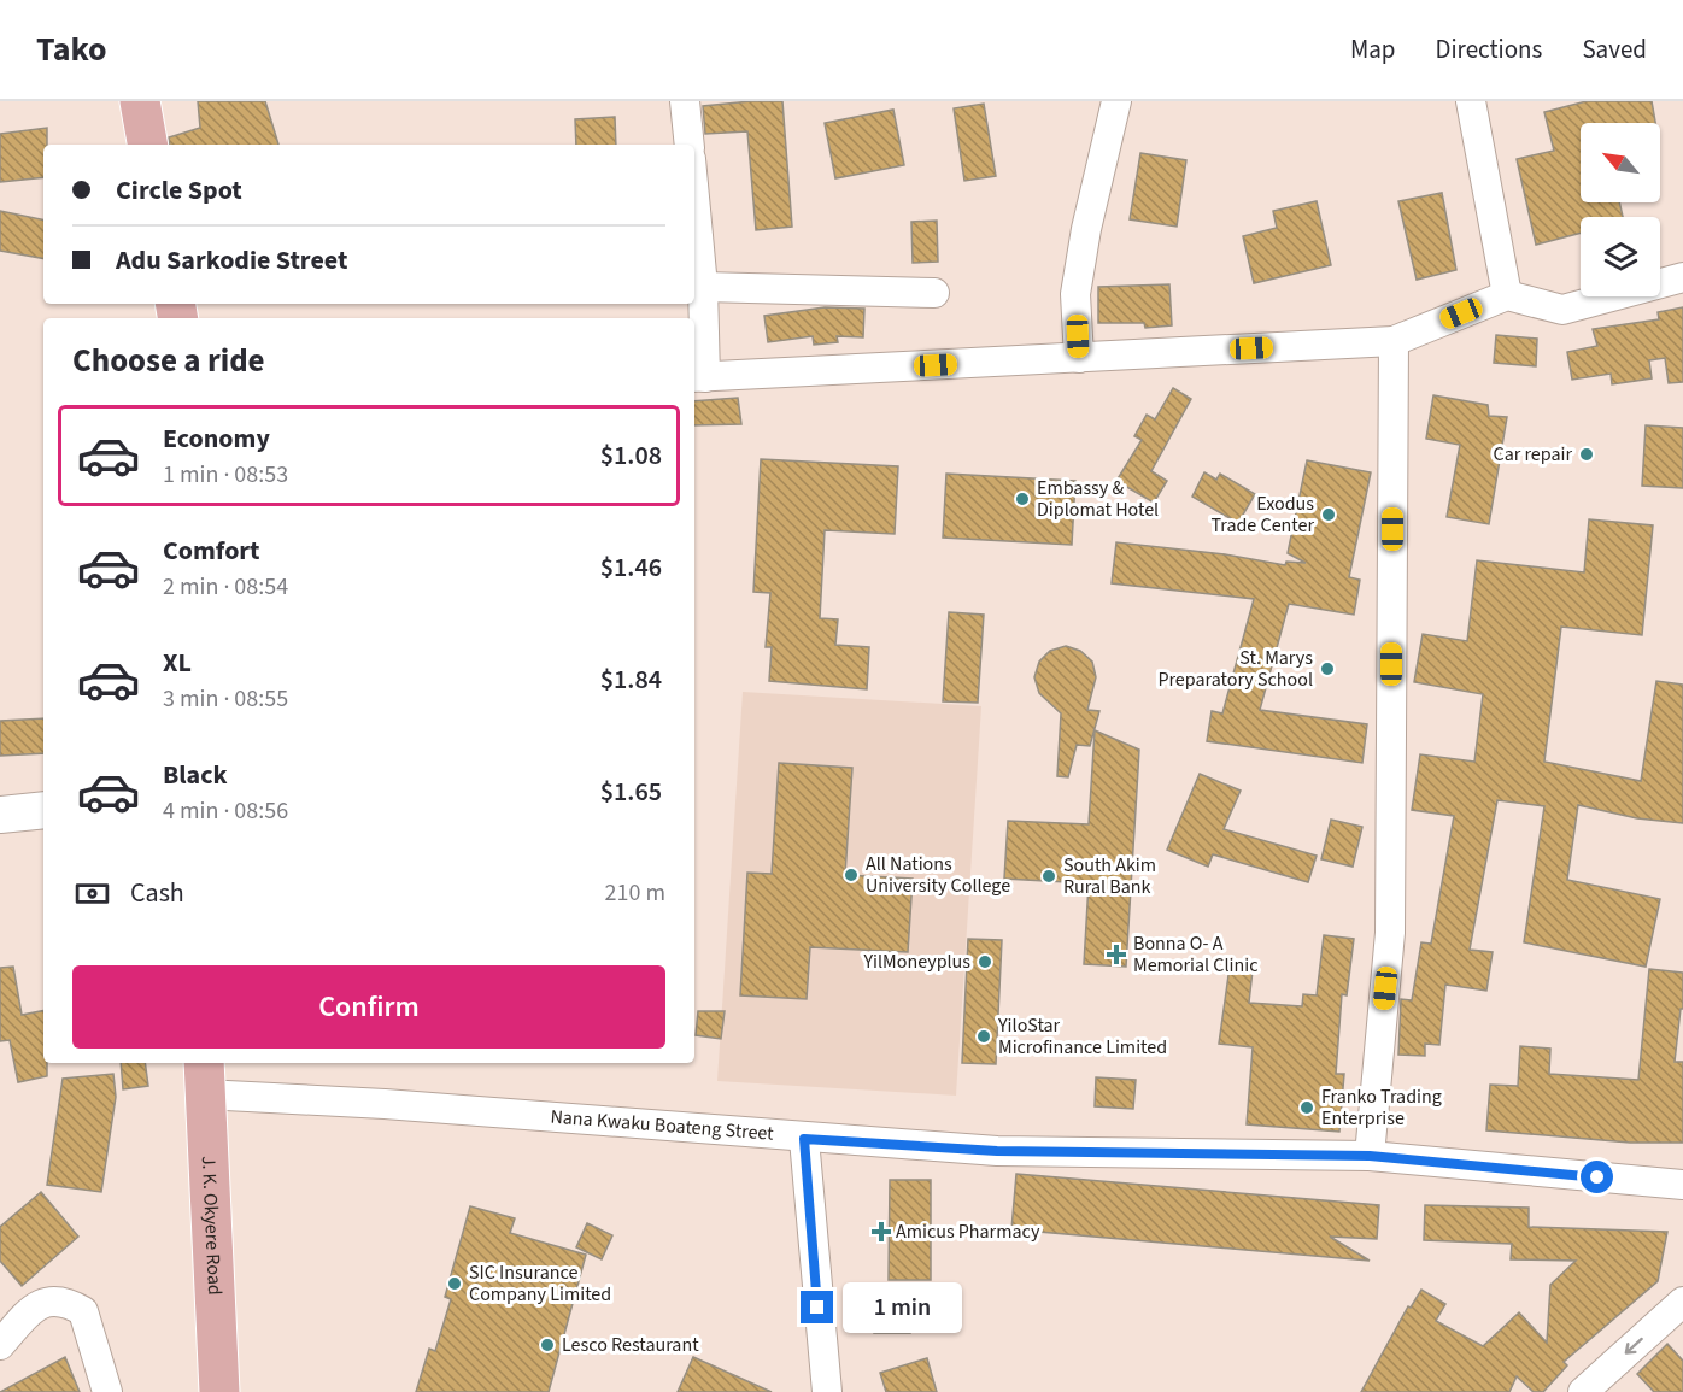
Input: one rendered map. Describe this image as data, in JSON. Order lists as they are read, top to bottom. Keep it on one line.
{"streets":{"main road":["J. K. Okyere Road"],"street":["Nana Kwaku Boateng Street"]},"crossings":[["Nana Kwaku Boateng Street","J. K. Okyere Road"]],"places":{"other":["Car repair","Embassy & Diplomat Hotel","Exodus Trade Center","St. Marys Preparatory School","All Nations University College","South Akim Rural Bank","YilMoneyplus","YiloStar Microfinance Limited","Franko Trading Enterprise","SIC Insurance Company Limited","Lesco Restaurant"],"health":["Bonna O- A Memorial Clinic","Amicus Pharmacy"]},"north":"top left","page":{"header":"Tako","nav":["Map","Directions","Saved"],"banner":["Circle Spot","Adu Sarkodie Street"],"heading":"Choose a ride","list":[{"name":"Economy","note":"1 min · 08:53","value":"$1.08"},{"name":"Comfort","note":"2 min · 08:54","value":"$1.46"},{"name":"XL","note":"3 min · 08:55","value":"$1.84"},{"name":"Black","note":"4 min · 08:56","value":"$1.65"}],"pay":["Cash","210 m"],"buttons":"Confirm","bubble":"1 min"}}
